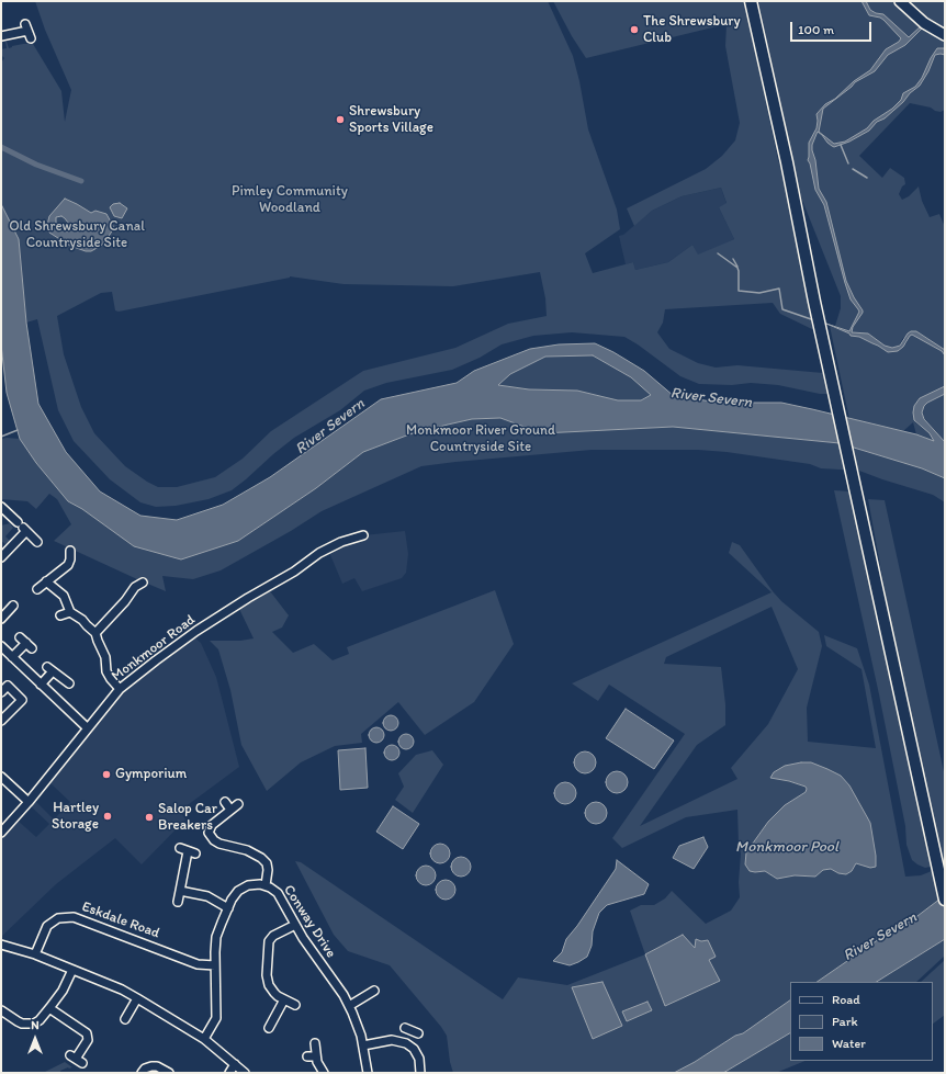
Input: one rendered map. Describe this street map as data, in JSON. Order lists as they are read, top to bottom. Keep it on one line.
{"streets":{"street":["Monkmoor Road","Eskdale Road","Conway Drive"]},"crossings":[["Eskdale Road","Conway Drive"]],"water":["River Severn","Monkmoor Pool"],"parks":["Pimley Community Woodland","Old Shrewsbury Canal Countryside Site","Monkmoor River Ground Countryside Site"],"places":["The Shrewsbury Club","Shrewsbury Sports Village","Gymporium","Hartley Storage","Salop Car Breakers"],"legend":["Road","Park","Water"],"scale_bar":"100 m","north":"top"}
